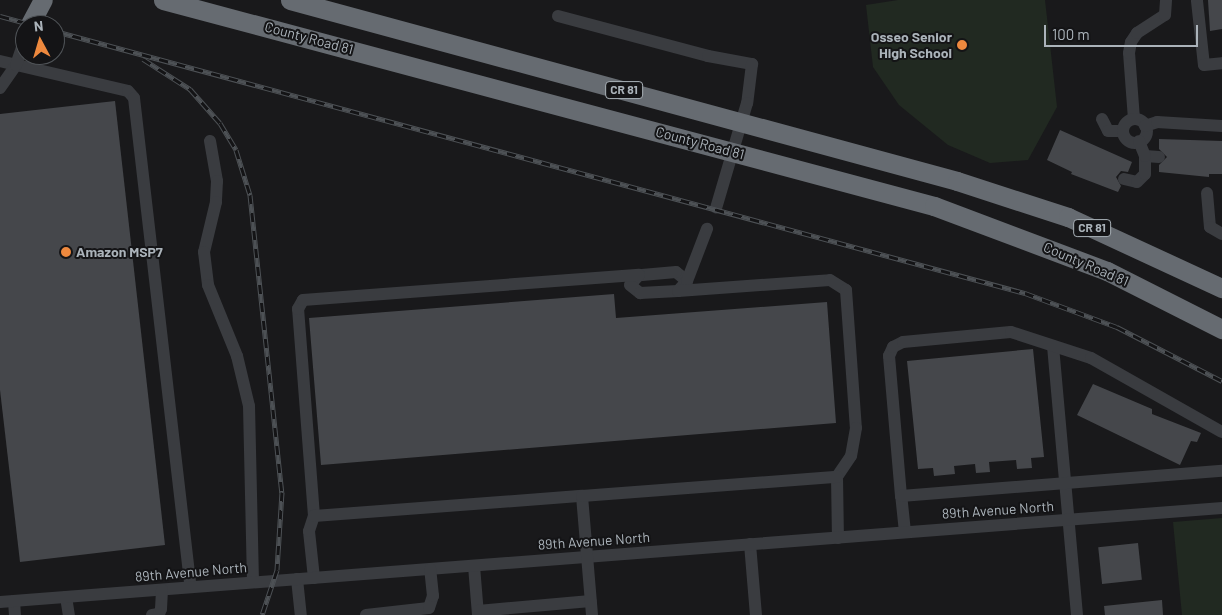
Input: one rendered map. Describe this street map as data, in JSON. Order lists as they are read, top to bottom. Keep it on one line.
{"streets":{"highway":["County Road 81","CR 81"],"street":["89th Avenue North"]},"places":["Osseo Senior High School","Amazon MSP7"],"scale_bar":"100 m","north":"top"}
